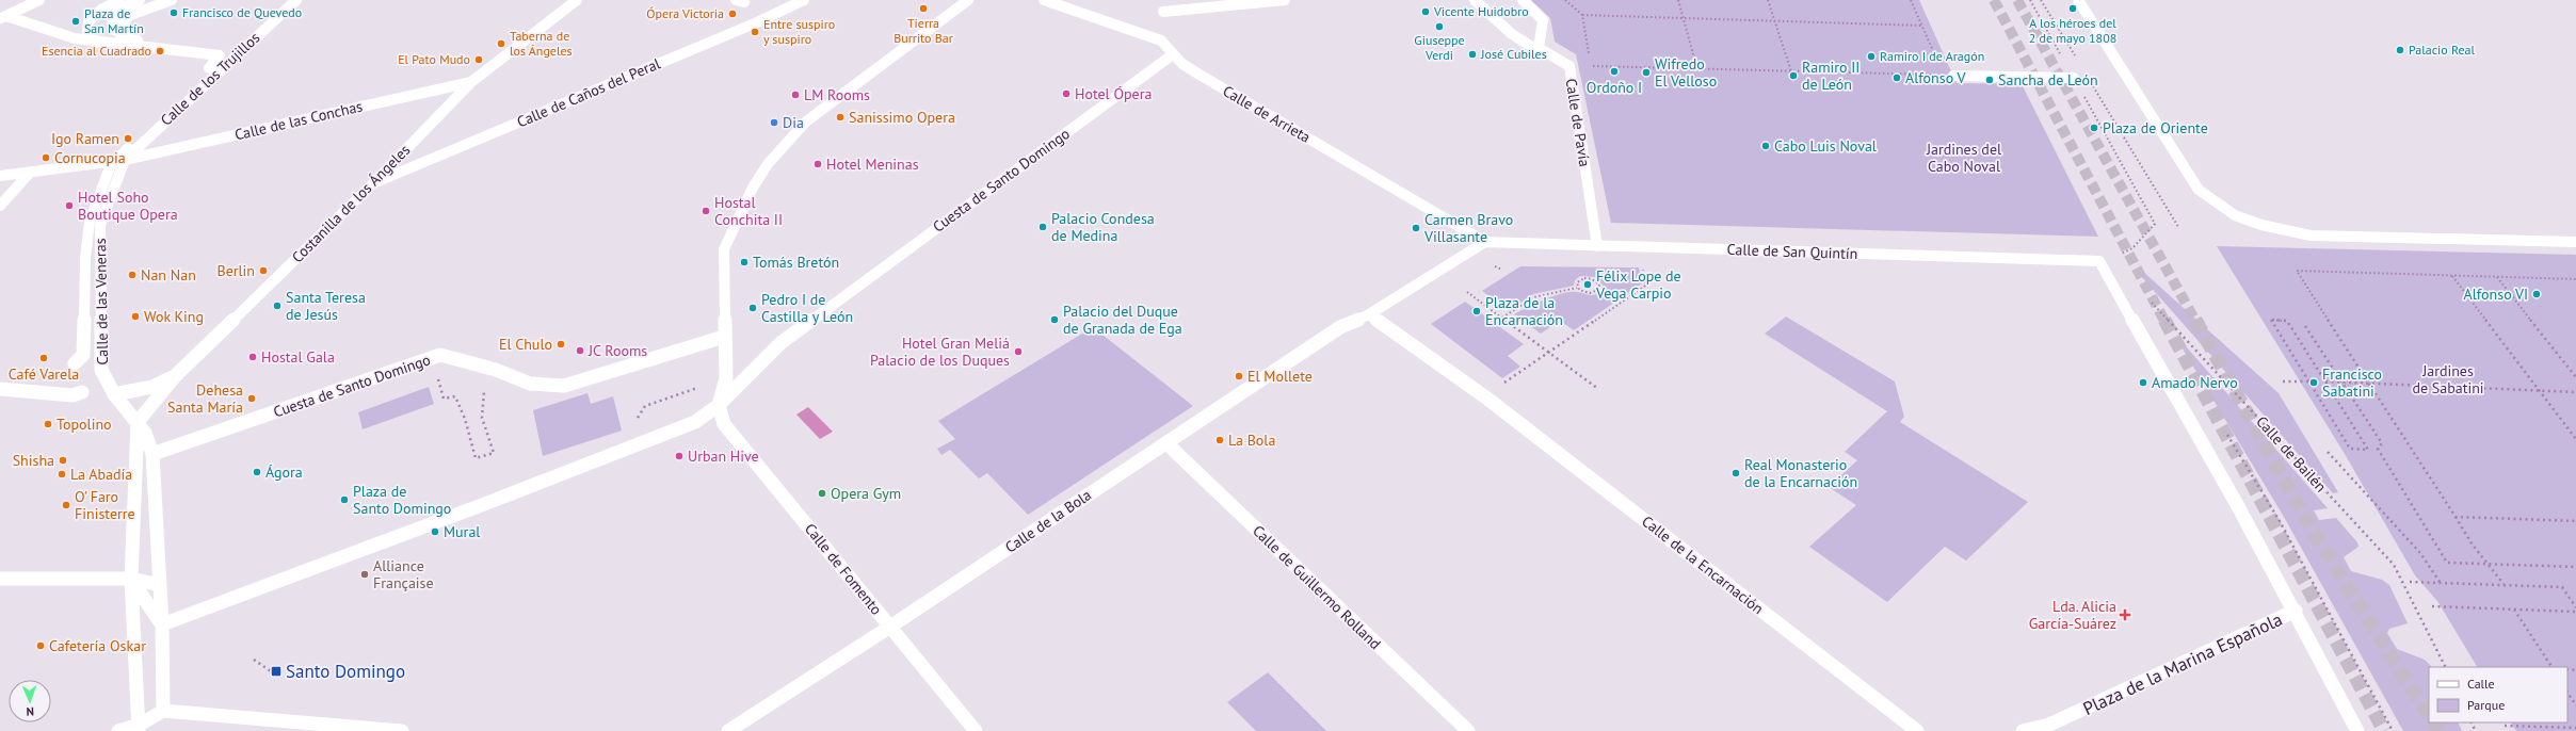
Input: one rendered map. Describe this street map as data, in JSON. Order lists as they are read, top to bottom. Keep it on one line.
{"streets":{"street":["Calle de los Trujillos","Calle de Caños del Peral","Calle de Arrieta","Calle de las Conchas","Calle de Pavía","Cuesta de Santo Domingo","Costanilla de los Ángeles","Calle de San Quintín","Calle de las Veneras","Calle de la Bola","Calle de la Encarnación","Calle de Fomento","Calle de Guillermo Rolland","Plaza de la Marina Española"],"path":["Calle de Bailén"]},"crossings":[["Calle de los Trujillos","Calle de las Conchas"],["Calle de los Trujillos","Calle de las Veneras"],["Calle de Caños del Peral","Costanilla de los Ángeles"],["Calle de Arrieta","Cuesta de Santo Domingo"],["Calle de Arrieta","Calle de San Quintín"],["Calle de las Conchas","Costanilla de los Ángeles"],["Calle de las Conchas","Calle de las Veneras"],["Calle de Pavía","Calle de San Quintín"],["Cuesta de Santo Domingo","Calle de Fomento"],["Costanilla de los Ángeles","Calle de las Veneras"],["Calle de San Quintín","Plaza de la Marina Española"],["Calle de la Bola","Calle de Fomento"],["Calle de la Bola","Calle de Guillermo Rolland"]],"parks":["Jardines del Cabo Noval","Jardines de Sabatini"],"places":{"other":["Tierra Burrito Bar","A los héroes del 2 de mayo 1808","Vicente Huidobro","Francisco de Quevedo","Ópera Victoria","Plaza de San Martín","Giuseppe Verdi","Entre suspiro y suspiro","Taberna de los Ángeles","Palacio Real","Esencia al Cuadrado","José Cubiles","Ramiro I de Aragón","El Pato Mudo","Ordoño I","Wifredo El Velloso","Ramiro II de León","Alfonso V","Sancha de León","Hotel Ópera","LM Rooms","Sanissimo Opera","Dia","Plaza de Oriente","Igo Ramen","Cabo Luis Noval","Cornucopia","Hotel Meninas","Hotel Soho Boutique Opera","Hostal Conchita II","Palacio Condesa de Medina","Carmen Bravo Villasante","Tomás Bretón","Berlin","Nan Nan","Félix Lope de Vega Carpio","Alfonso VI","Santa Teresa de Jesús","Pedro I de Castilla y León","Plaza de la Encarnación","Wok King","Palacio del Duque de Granada de Ega","El Chulo","JC Rooms","Hotel Gran Meliá Palacio de los Duques","Hostal Gala","Café Varela","El Mollete","Amado Nervo","Francisco Sabatini","Dehesa Santa María","Topolino","La Bola","Urban Hive","Shisha","Ágora","Real Monasterio de la Encarnación","La Abadía","Opera Gym","Plaza de Santo Domingo","O' Faro Finisterre","Mural","Alliance Française","Cafetería Oskar"],"health":["Lda. Alicia García-Suárez"],"transit":["Santo Domingo"]},"legend":["Calle","Parque"],"north":"bottom"}
